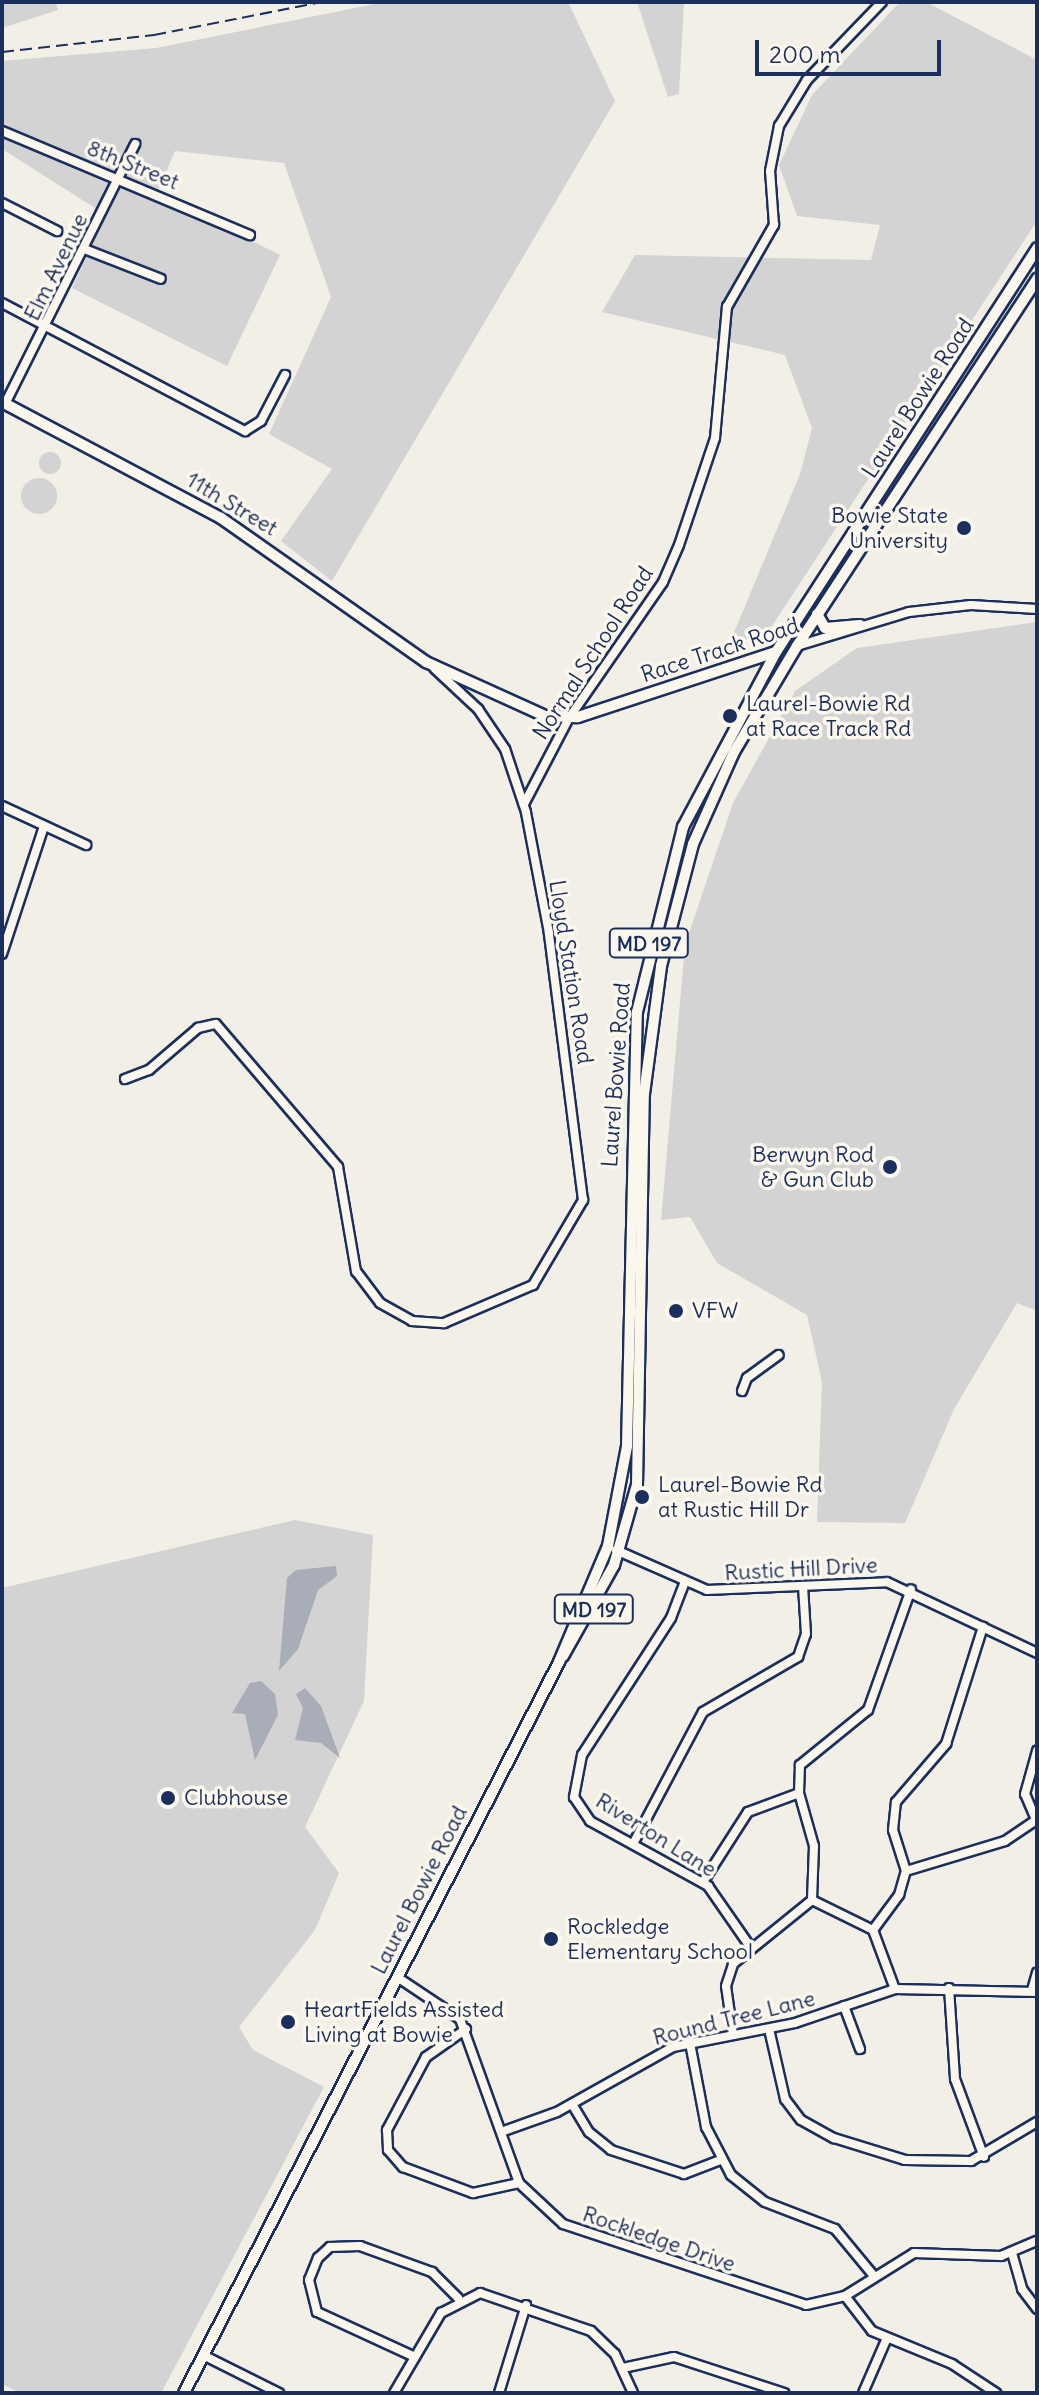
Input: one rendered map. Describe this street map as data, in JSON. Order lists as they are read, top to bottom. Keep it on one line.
{"streets":{"main road":["Laurel Bowie Road","11th Street","Race Track Road","MD 197"],"street":["8th Street","Elm Avenue","Normal School Road","Lloyd Station Road","Rustic Hill Drive","Riverton Lane","Round Tree Lane","Rockledge Drive"]},"crossings":[["8th Street","Elm Avenue"],["Elm Avenue","11th Street"],["Laurel Bowie Road","Race Track Road"],["Laurel Bowie Road","Rustic Hill Drive"],["Laurel Bowie Road","Rockledge Drive"],["11th Street","Race Track Road"],["11th Street","Lloyd Station Road"],["Race Track Road","Normal School Road"],["Race Track Road","Lloyd Station Road"],["Normal School Road","Lloyd Station Road"],["Rustic Hill Drive","Riverton Lane"],["Round Tree Lane","Rockledge Drive"]],"places":["Bowie State University","Laurel-Bowie Rd at Race Track Rd","Berwyn Rod & Gun Club","VFW","Laurel-Bowie Rd at Rustic Hill Dr","Clubhouse","Rockledge Elementary School","HeartFields Assisted Living at Bowie"],"scale_bar":"200 m"}
